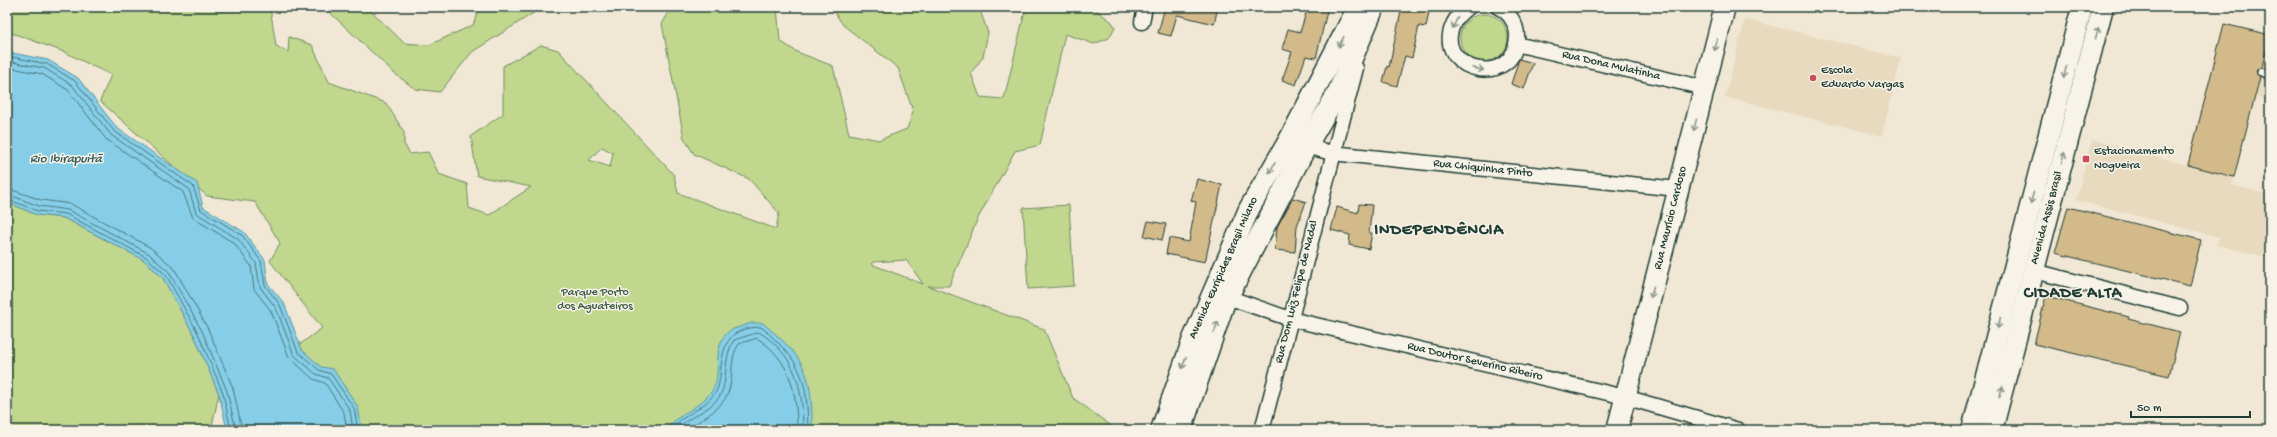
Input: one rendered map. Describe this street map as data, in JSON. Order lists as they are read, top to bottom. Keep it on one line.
{"streets":{"main road":["Rua Maurício Cardoso","Avenida Assis Brasil","Avenida Euripides Brasil Milano"],"street":["Rua Dona Mulatinha","Rua Chiquinha Pinto","Rua Dom Luiz Felipe de Nadal","Rua Doutor Severino Ribeiro"]},"crossings":[["Rua Dona Mulatinha","Rua Maurício Cardoso"],["Rua Chiquinha Pinto","Rua Maurício Cardoso"],["Rua Chiquinha Pinto","Avenida Euripides Brasil Milano"],["Rua Chiquinha Pinto","Rua Dom Luiz Felipe de Nadal"],["Rua Maurício Cardoso","Rua Doutor Severino Ribeiro"],["Avenida Euripides Brasil Milano","Rua Dom Luiz Felipe de Nadal"],["Avenida Euripides Brasil Milano","Rua Doutor Severino Ribeiro"],["Rua Dom Luiz Felipe de Nadal","Rua Doutor Severino Ribeiro"]],"one_way":["Rua Maurício Cardoso"],"districts":["INDEPENDÊNCIA","CIDADE ALTA"],"water":["Rio Ibirapuitã"],"parks":["Parque Porto dos Aguateiros"],"places":{"other":["Escola Eduardo Vargas"],"transit":["Estacionamento Nogueira"]},"scale_bar":"50 m"}
